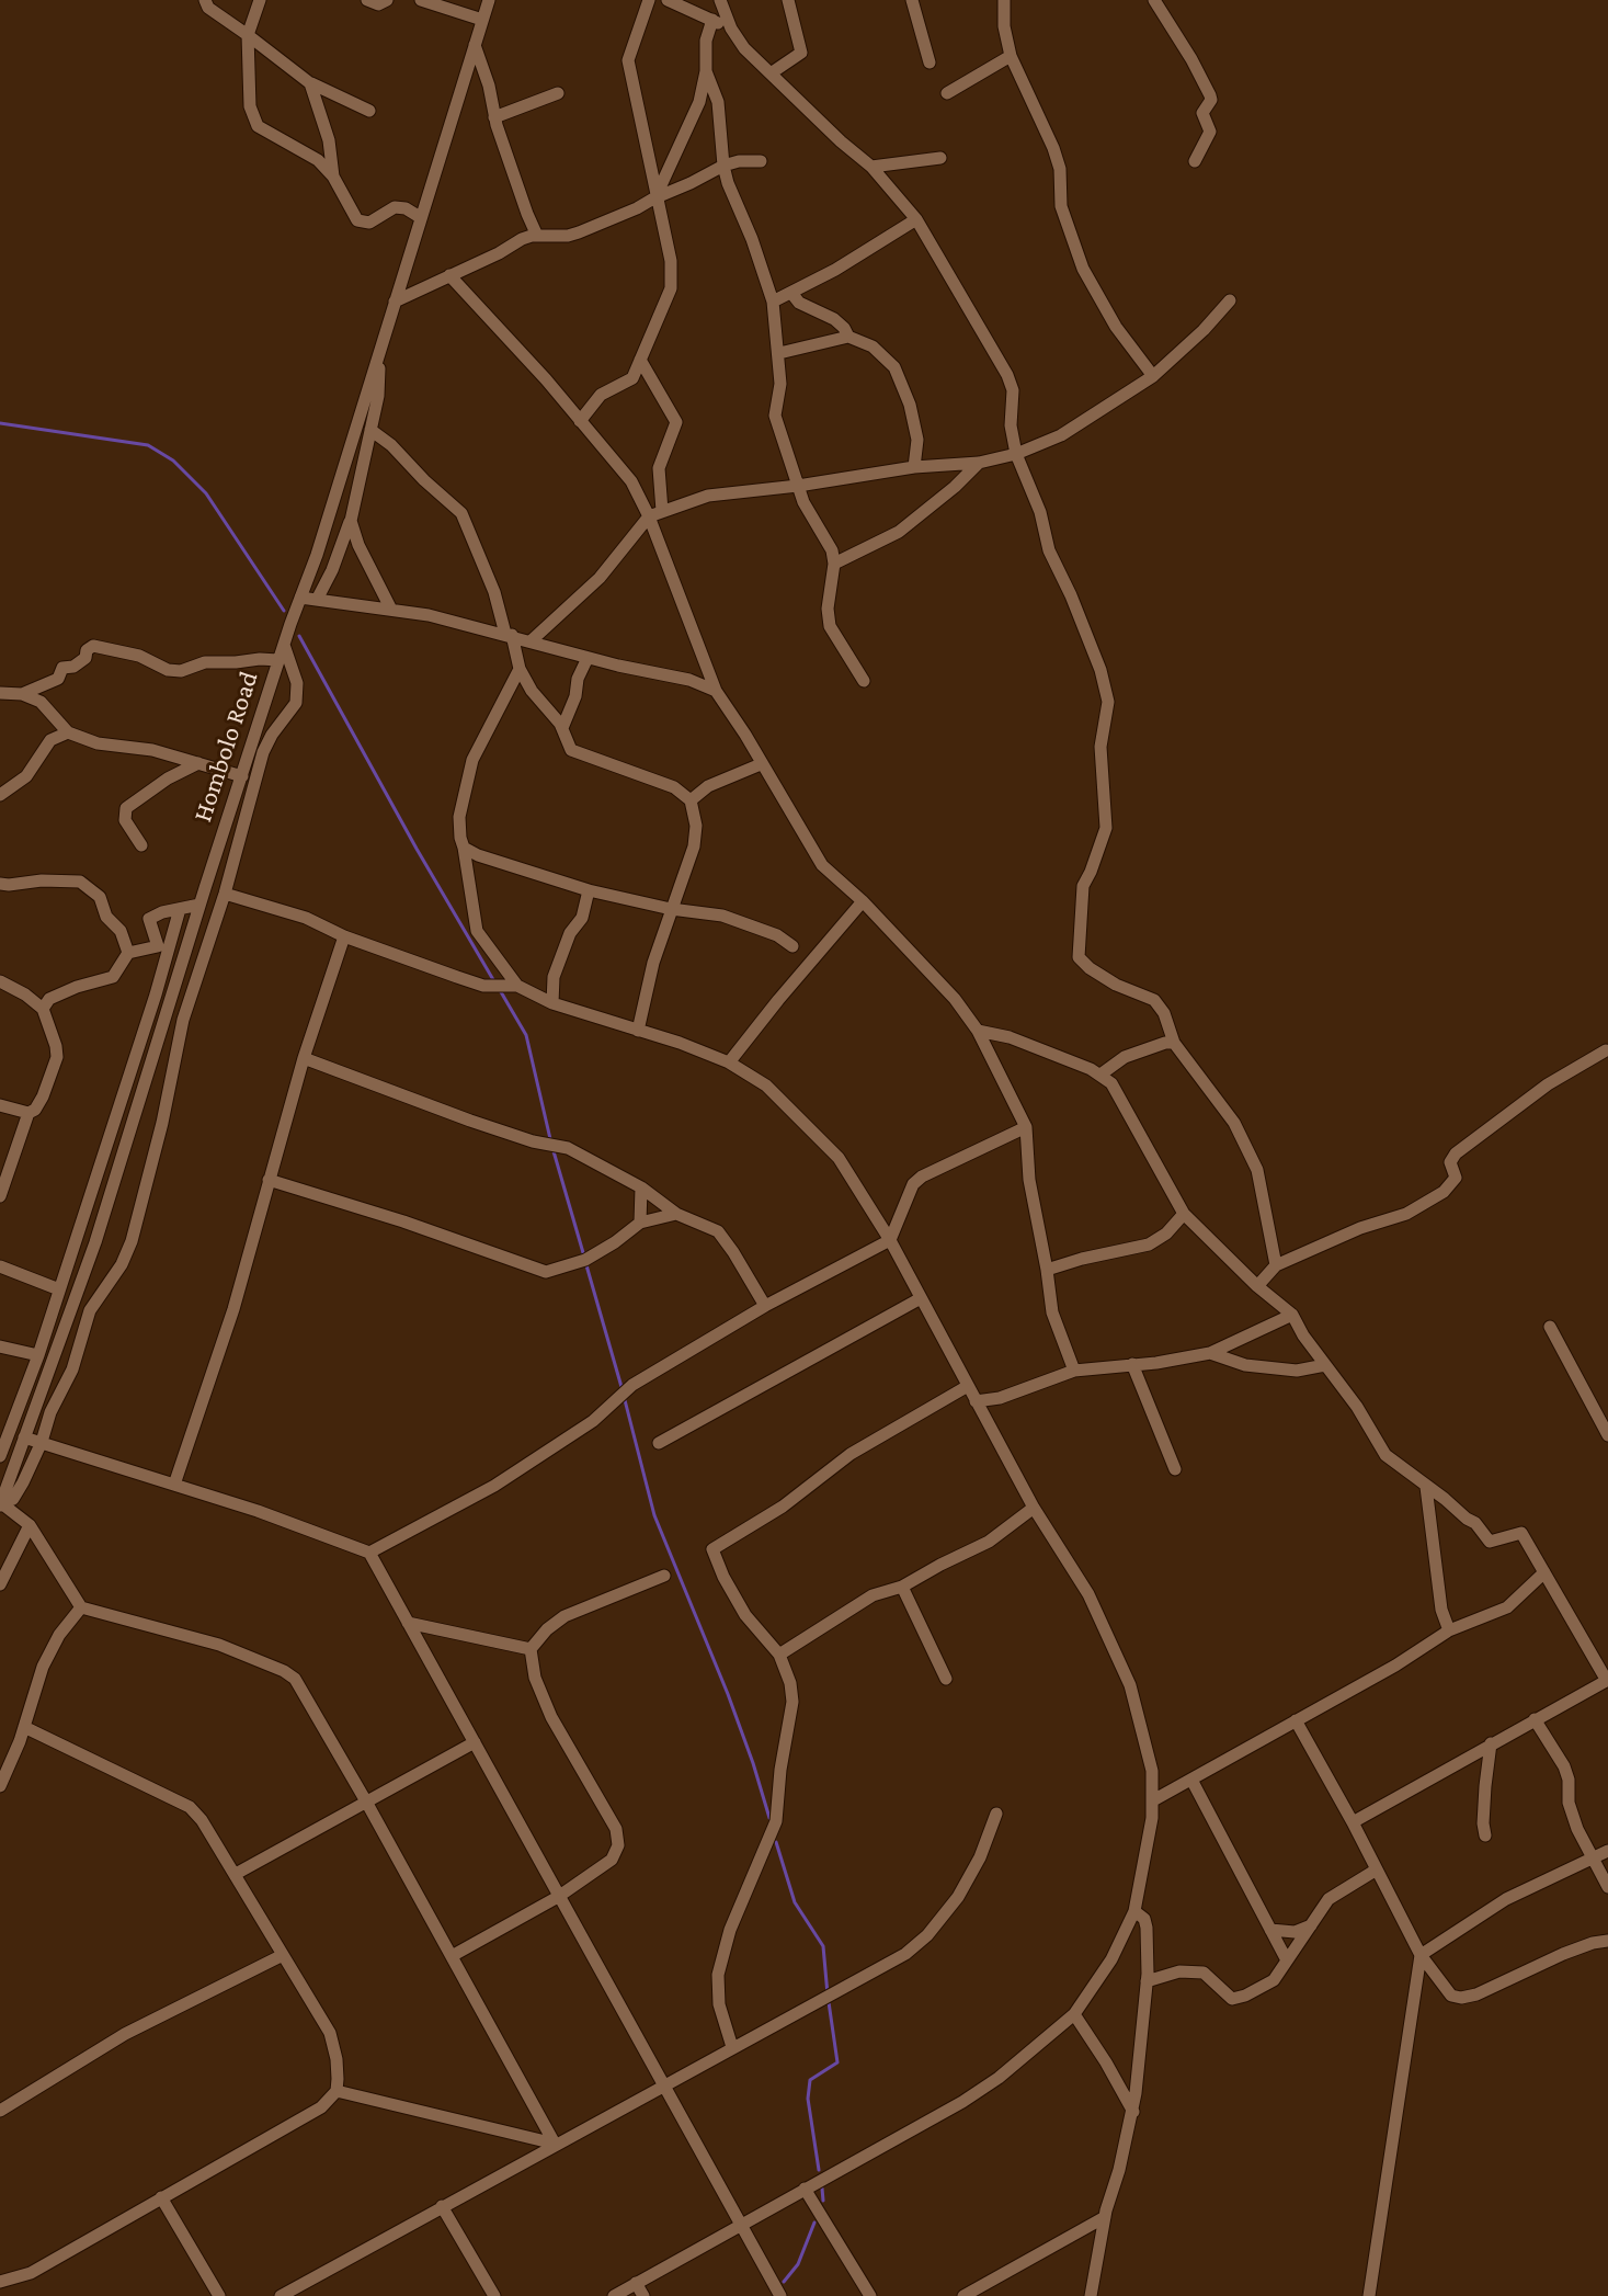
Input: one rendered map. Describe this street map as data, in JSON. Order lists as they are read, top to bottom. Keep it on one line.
{"streets":{"street":["Hombolo Road"]}}
